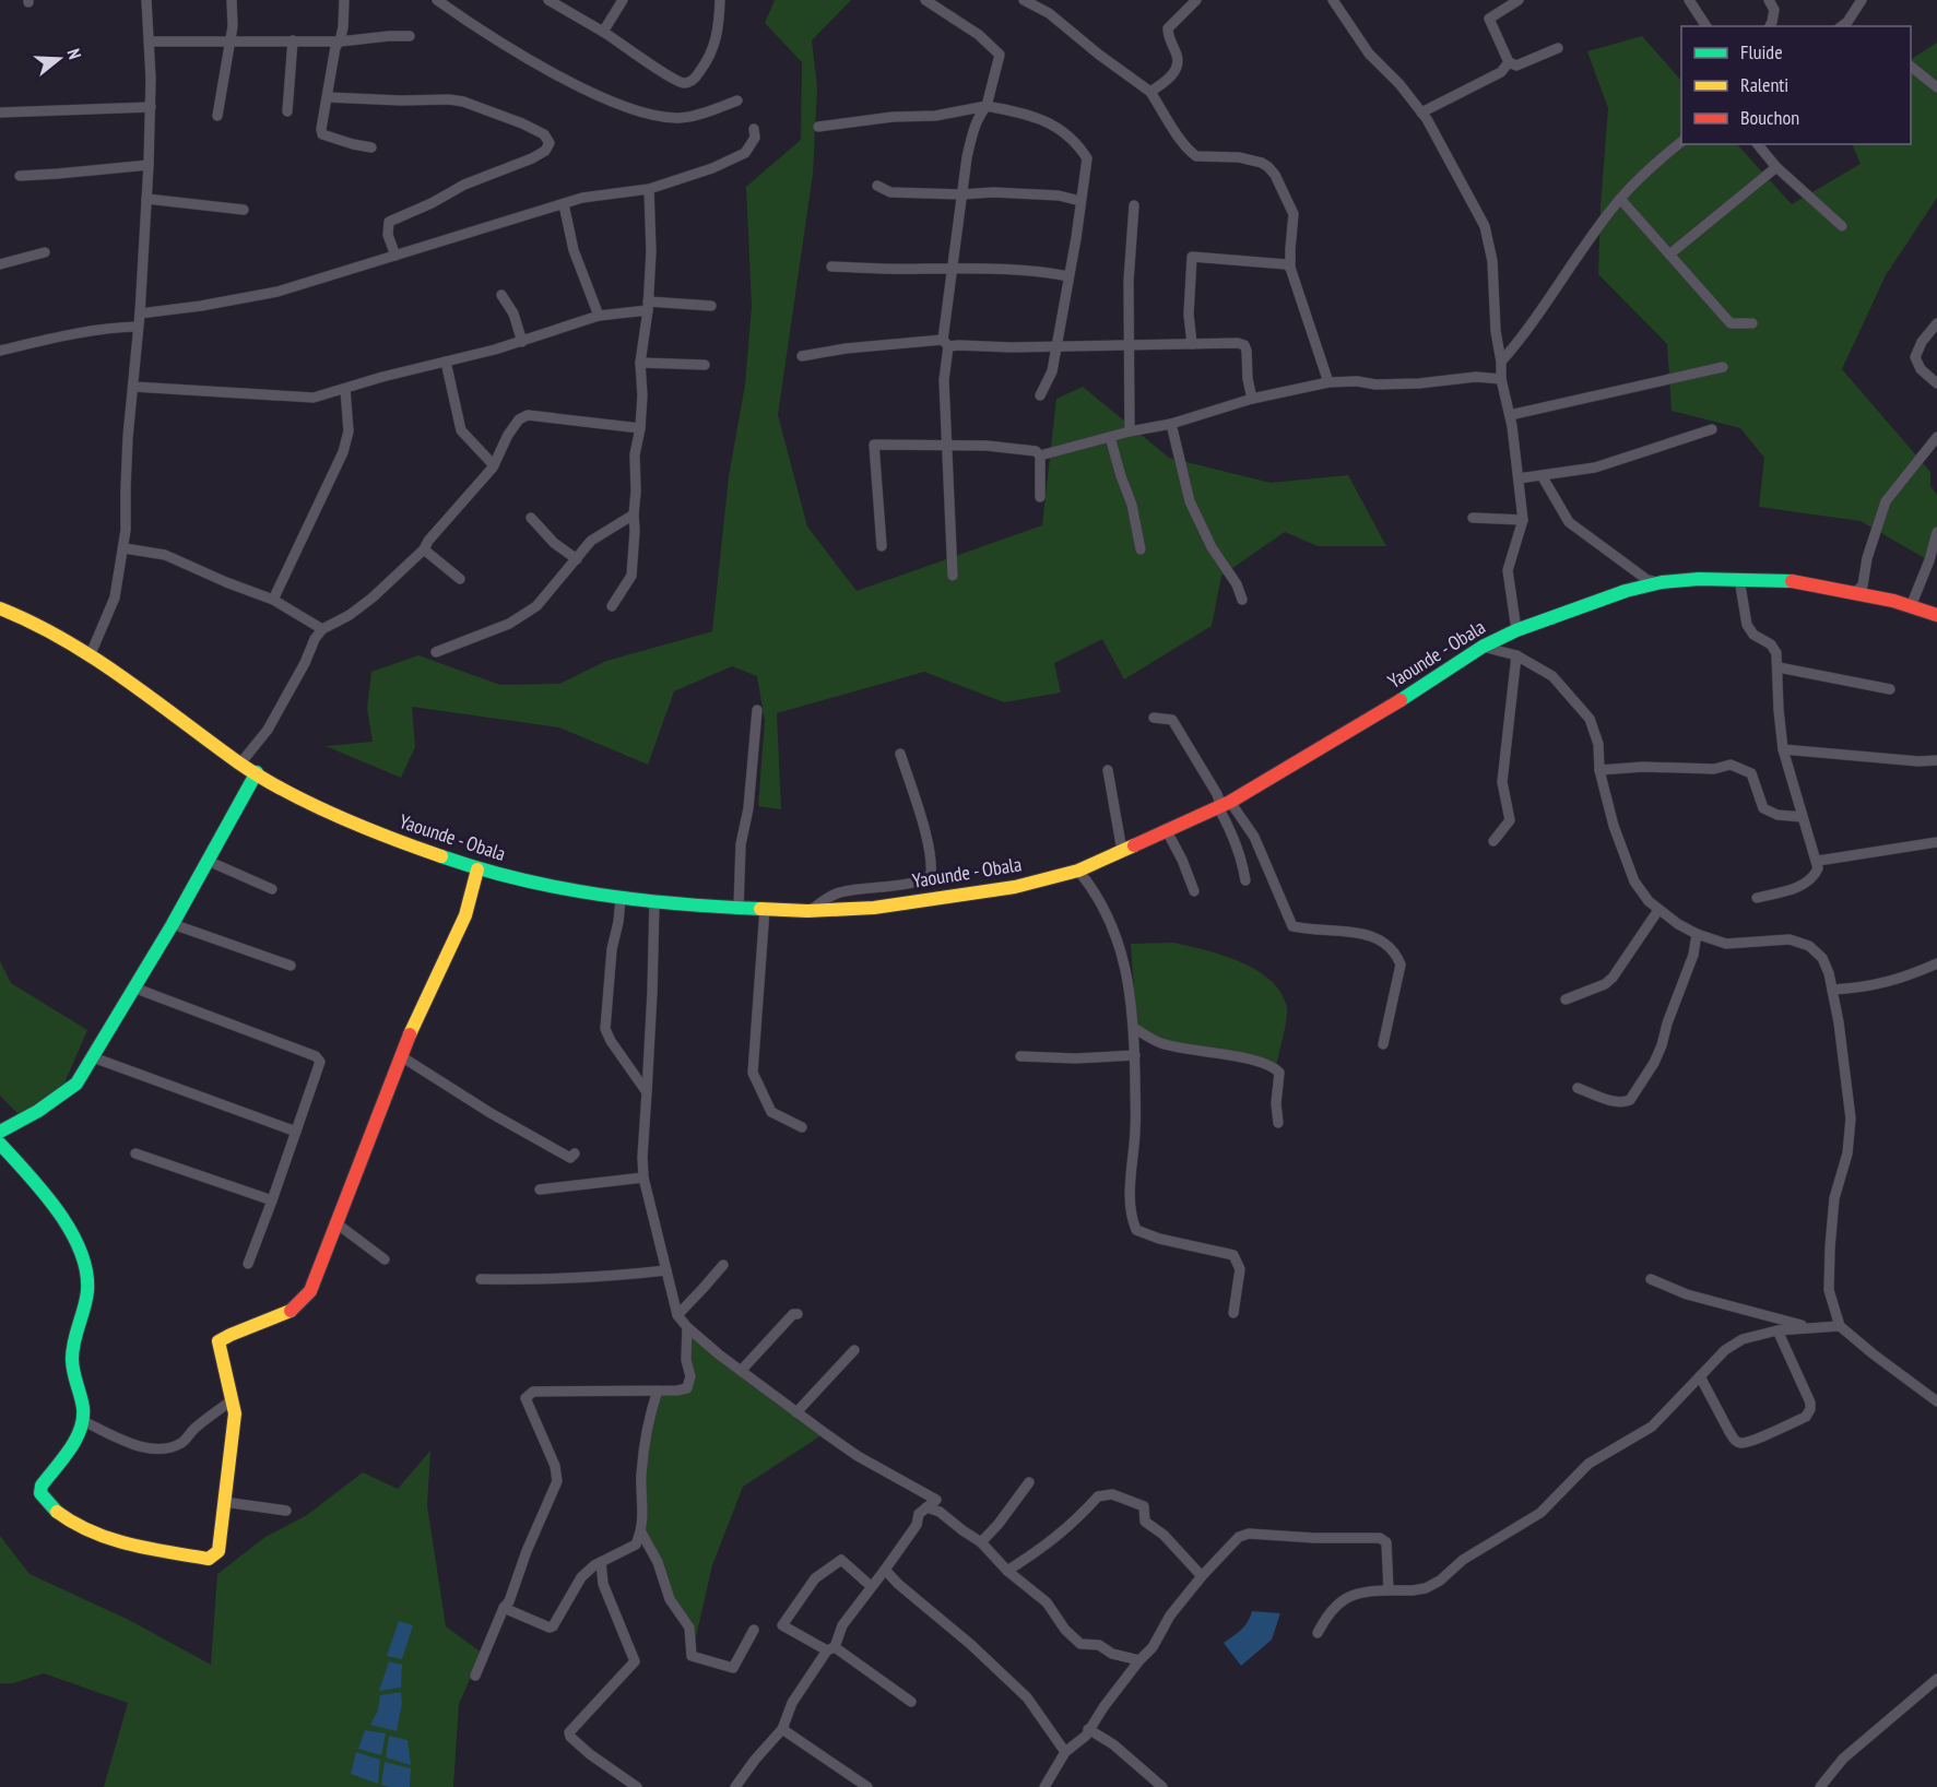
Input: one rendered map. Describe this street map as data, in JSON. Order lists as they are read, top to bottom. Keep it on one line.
{"streets":{"main road":["Yaounde - Obala"]},"legend":["Fluide","Ralenti","Bouchon"],"north":"right"}
